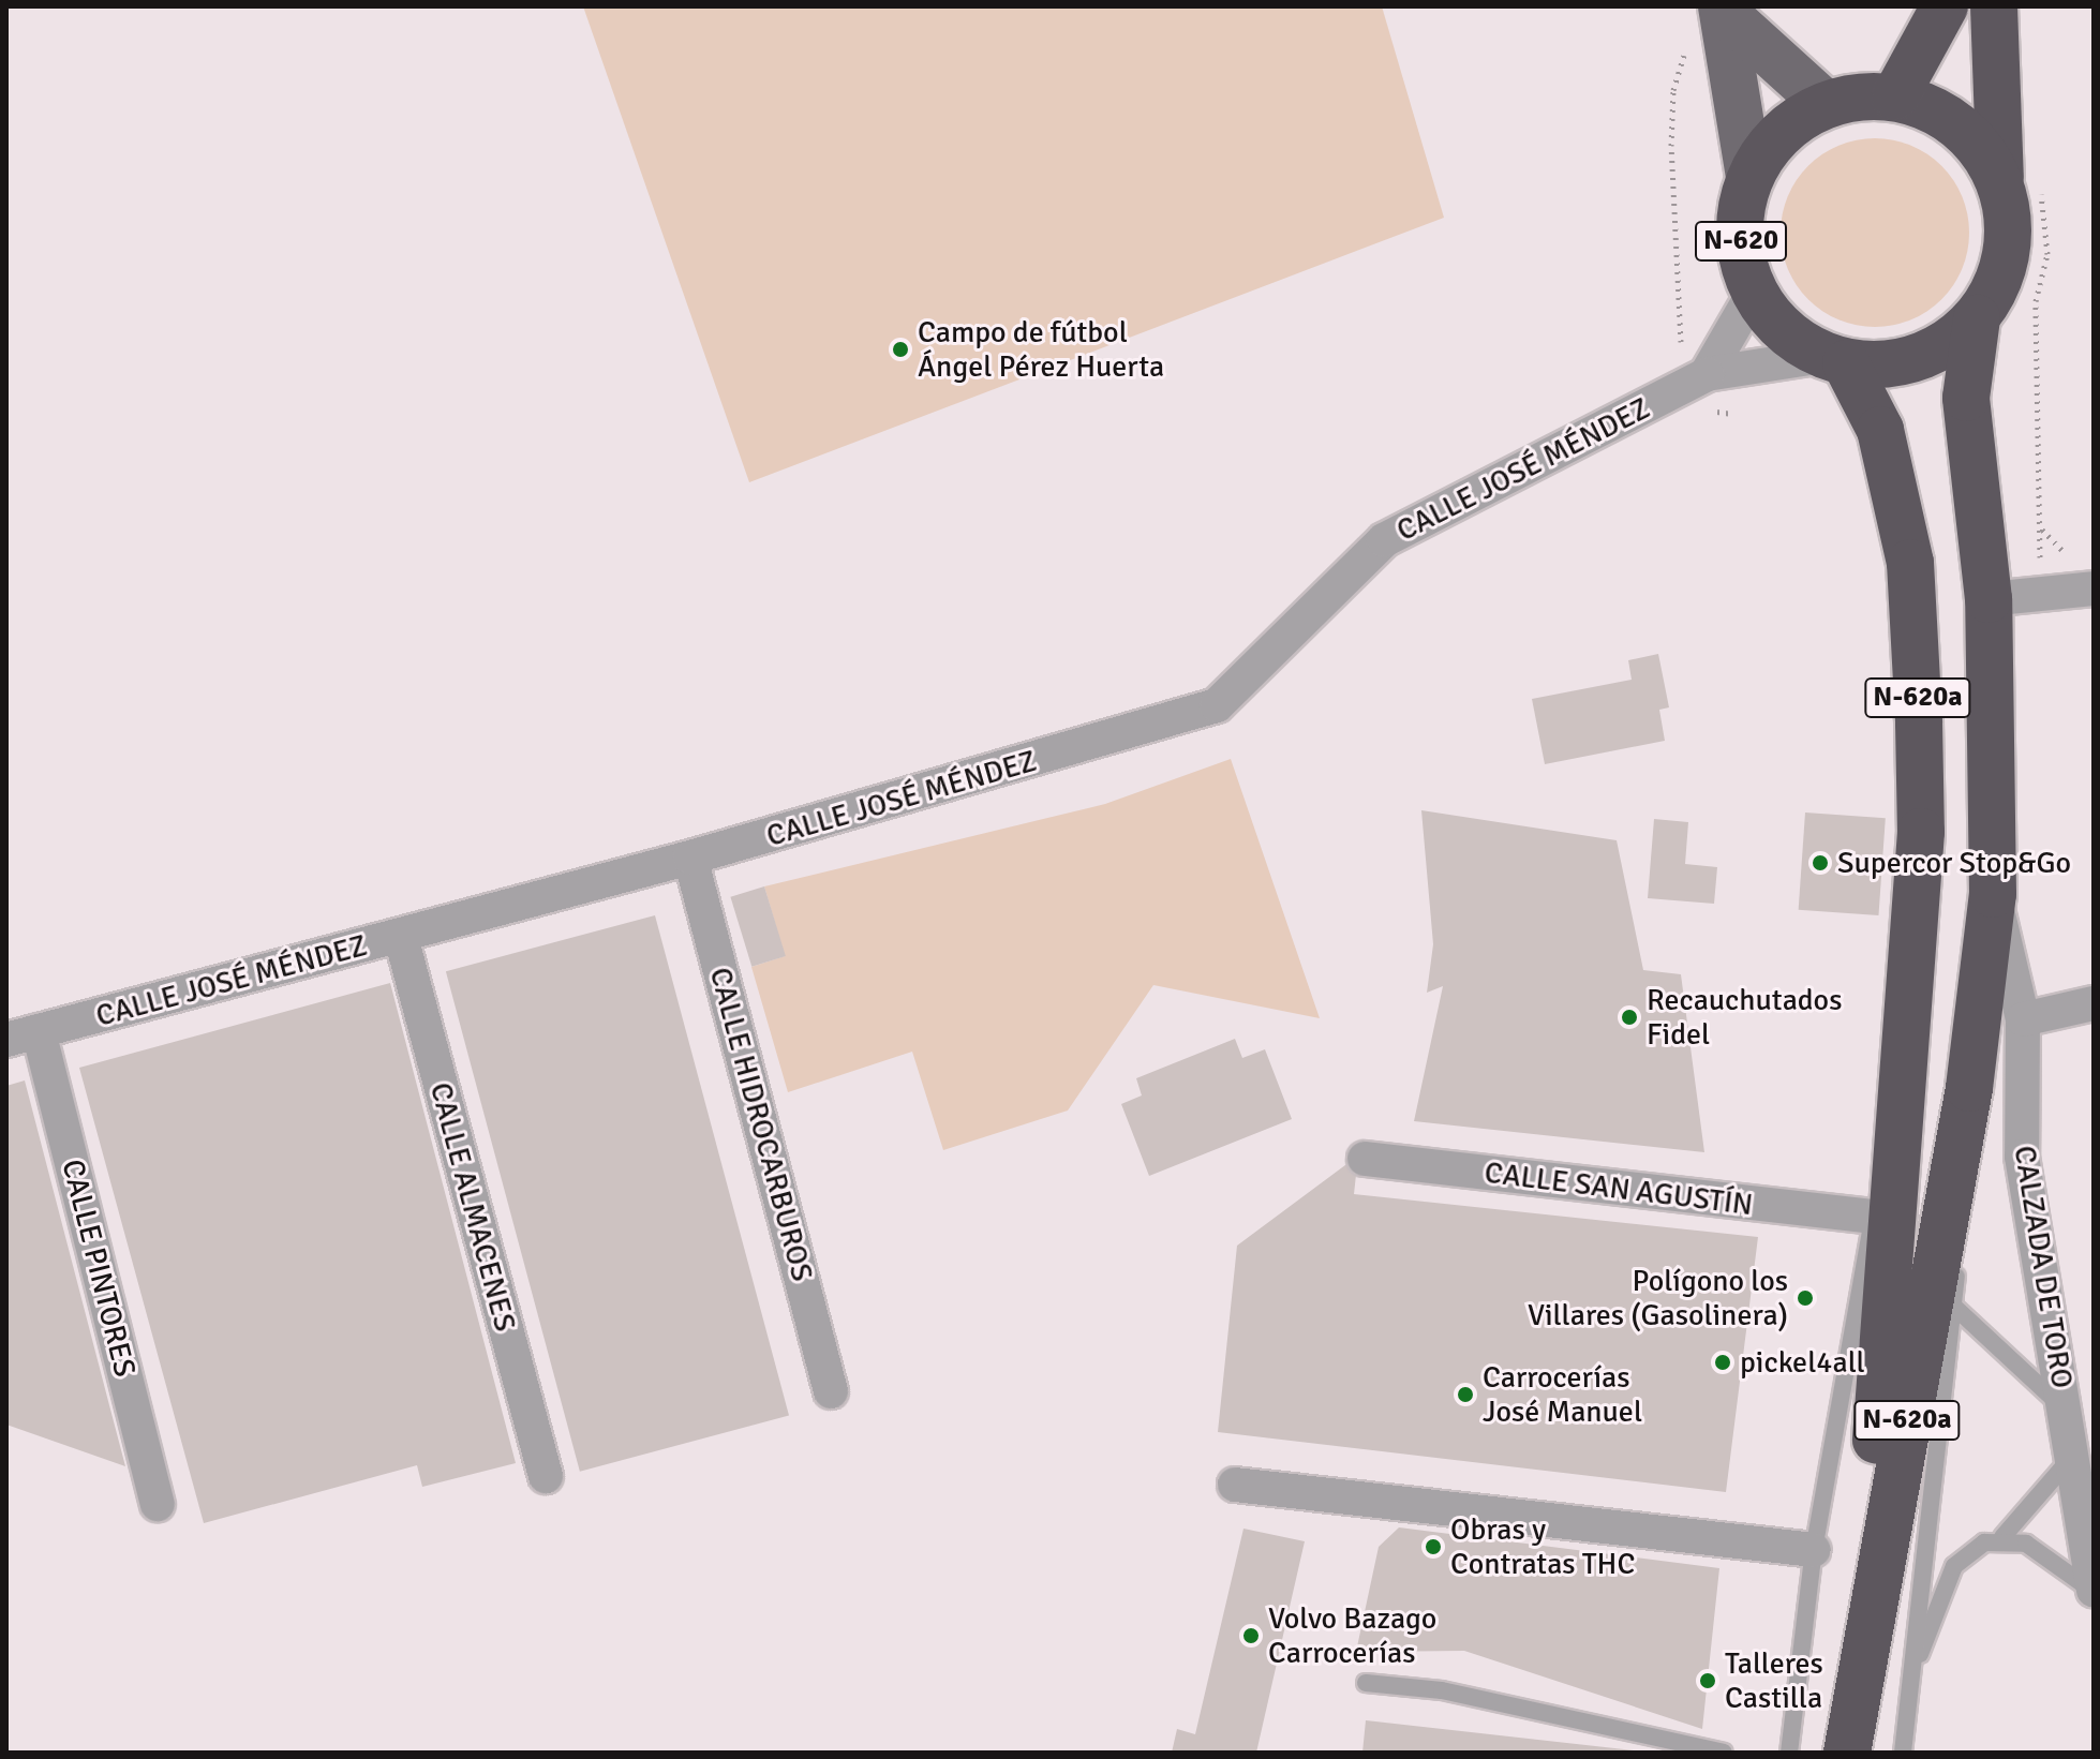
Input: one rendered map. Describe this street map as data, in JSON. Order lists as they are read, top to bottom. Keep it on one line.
{"streets":{"highway":["N-620","N-620a"],"street":["CALLE JOSÉ MÉNDEZ","CALLE HIDROCARBUROS","CALLE SAN AGUSTÍN","CALLE ALMACENES","CALZADA DE TORO","CALLE PINTORES"]},"crossings":[["N-620","CALLE JOSÉ MÉNDEZ"],["N-620","N-620a"],["CALLE JOSÉ MÉNDEZ","N-620a"],["CALLE JOSÉ MÉNDEZ","CALLE HIDROCARBUROS"],["CALLE JOSÉ MÉNDEZ","CALLE ALMACENES"],["CALLE JOSÉ MÉNDEZ","CALLE PINTORES"],["N-620a","CALZADA DE TORO"]],"places":["Campo de fútbol Ángel Pérez Huerta","Supercor Stop&Go","Recauchutados Fidel","Polígono los Villares (Gasolinera)","pickel4all","Carrocerías José Manuel","Obras y Contratas THC","Volvo Bazago Carrocerías","Talleres Castilla"]}
